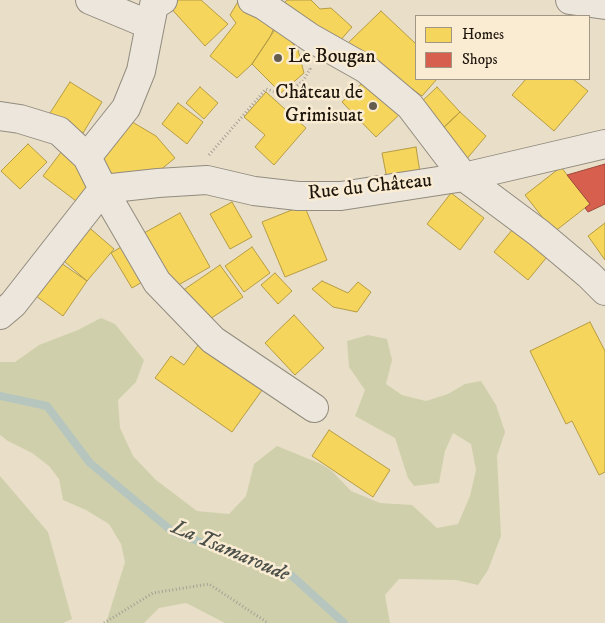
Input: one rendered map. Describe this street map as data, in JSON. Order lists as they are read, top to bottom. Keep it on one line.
{"streets":{"street":["Rue du Château"]},"water":["La Tsamaroude"],"places":["Le Bougan","Château de Grimisuat"],"legend":["Homes","Shops"]}
